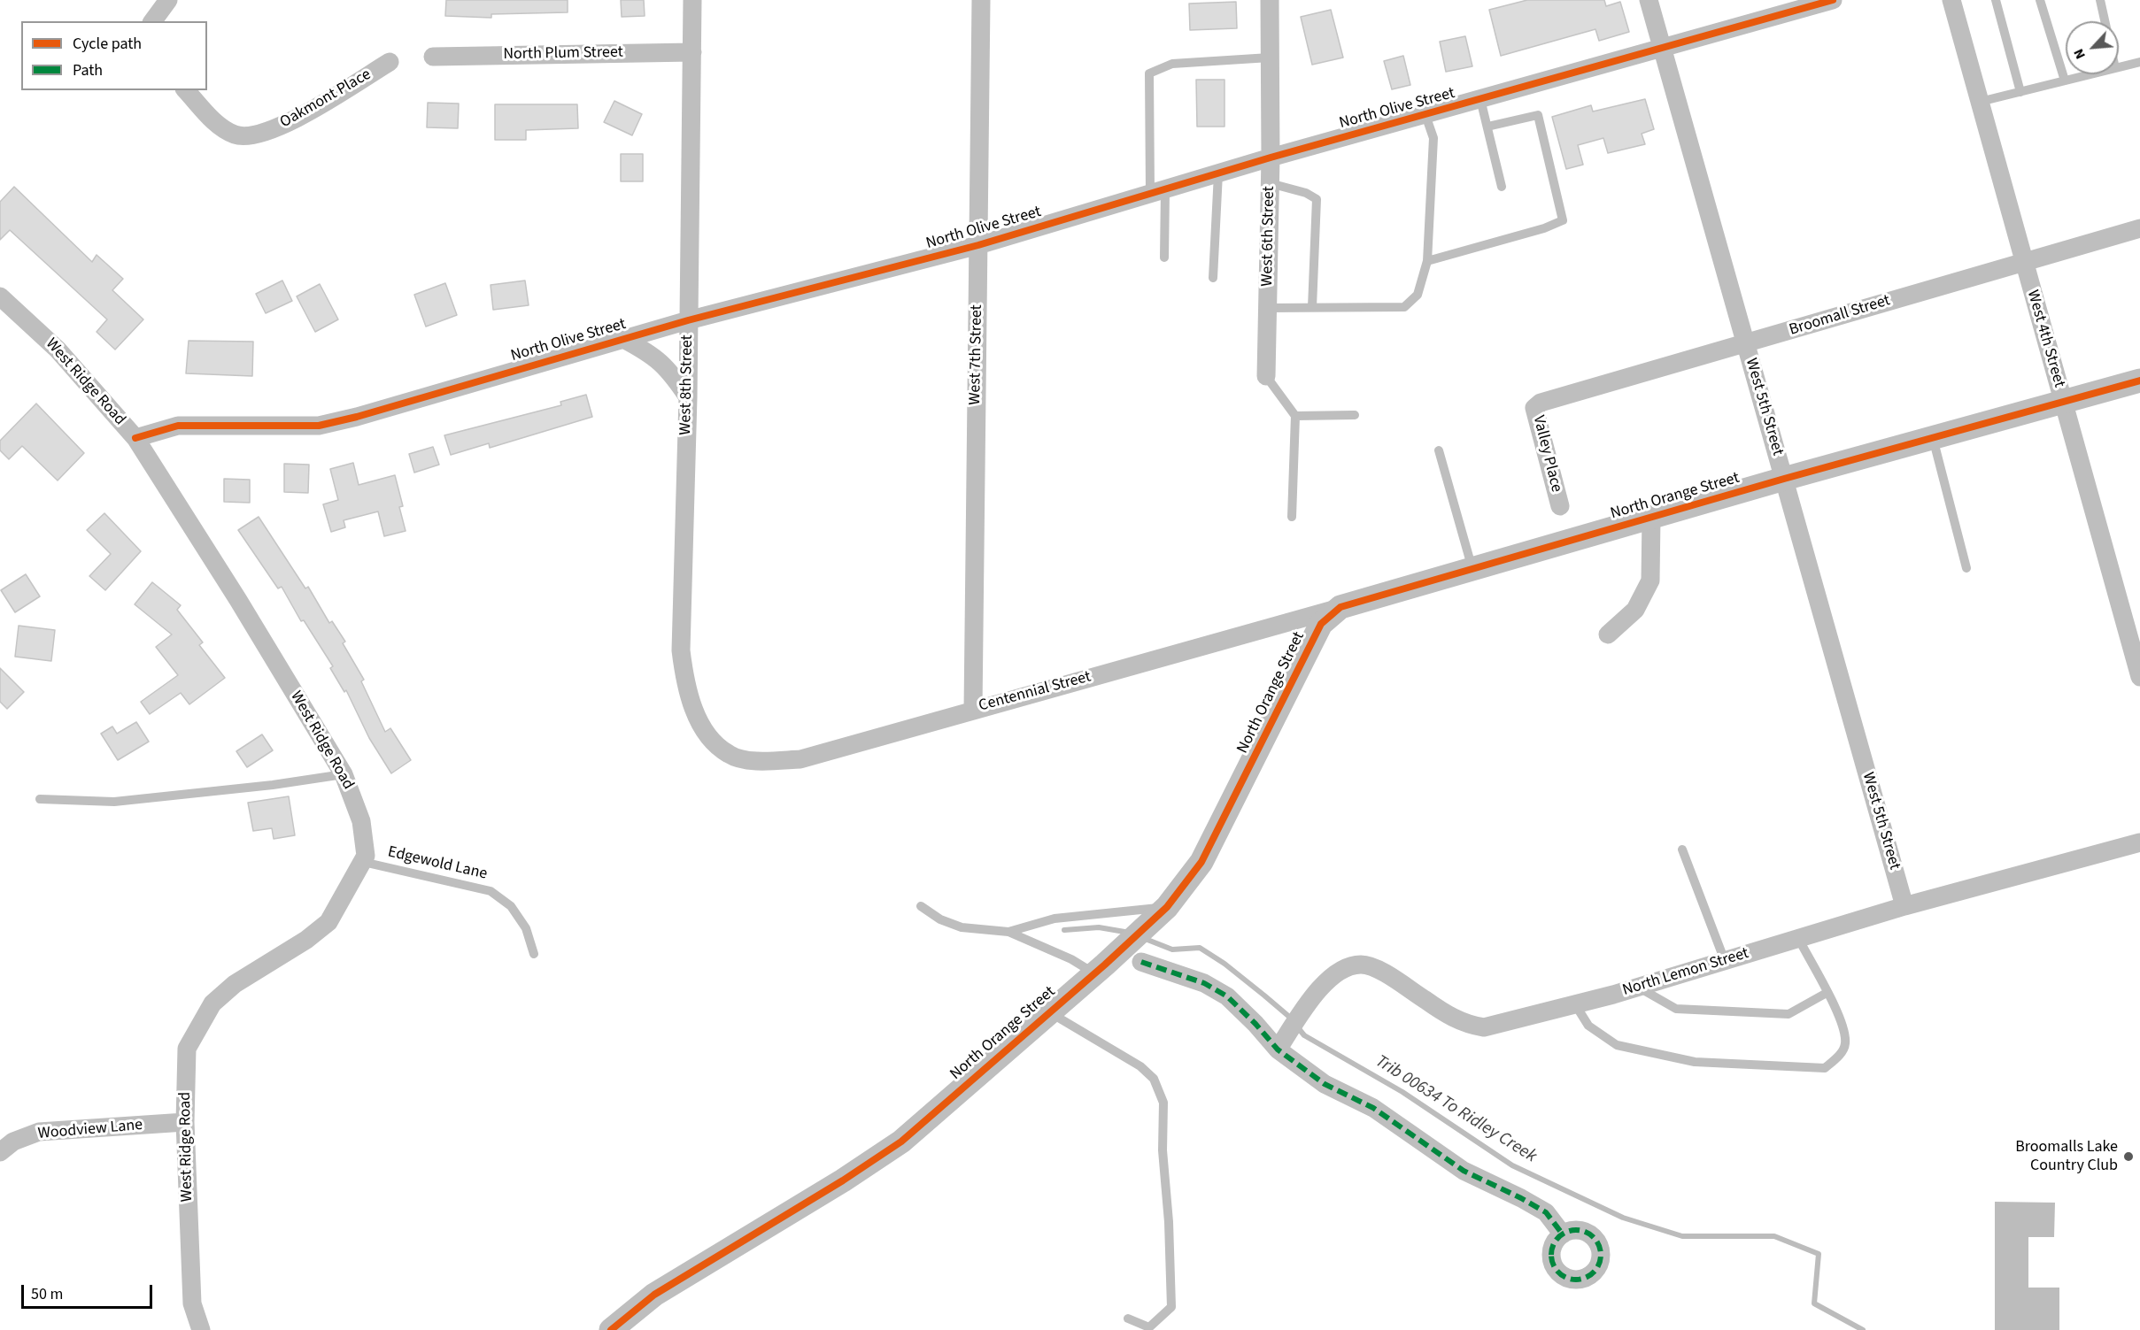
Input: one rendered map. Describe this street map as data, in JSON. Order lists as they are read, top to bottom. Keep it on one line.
{"streets":{"street":["North Plum Street","Oakmont Place","North Olive Street","West 6th Street","Broomall Street","West 4th Street","West 7th Street","West Ridge Road","West 8th Street","West 5th Street","Valley Place","North Orange Street","Centennial Street","North Lemon Street","Woodview Lane"],"lane":["Edgewold Lane"]},"crossings":[["North Plum Street","West 8th Street"],["North Olive Street","West 6th Street"],["North Olive Street","West 7th Street"],["North Olive Street","West Ridge Road"],["North Olive Street","West 8th Street"],["North Olive Street","West 5th Street"],["Broomall Street","West 4th Street"],["Broomall Street","West 5th Street"],["Broomall Street","Valley Place"],["West 4th Street","North Orange Street"],["West 7th Street","Centennial Street"],["West Ridge Road","Edgewold Lane"],["West Ridge Road","Woodview Lane"],["West 8th Street","Centennial Street"],["West 5th Street","North Orange Street"],["West 5th Street","North Lemon Street"],["North Orange Street","Centennial Street"]],"water":["Trib 00634 To Ridley Creek"],"places":["Broomalls Lake Country Club"],"legend":["Cycle path","Path"],"scale_bar":"50 m","north":"bottom left"}
